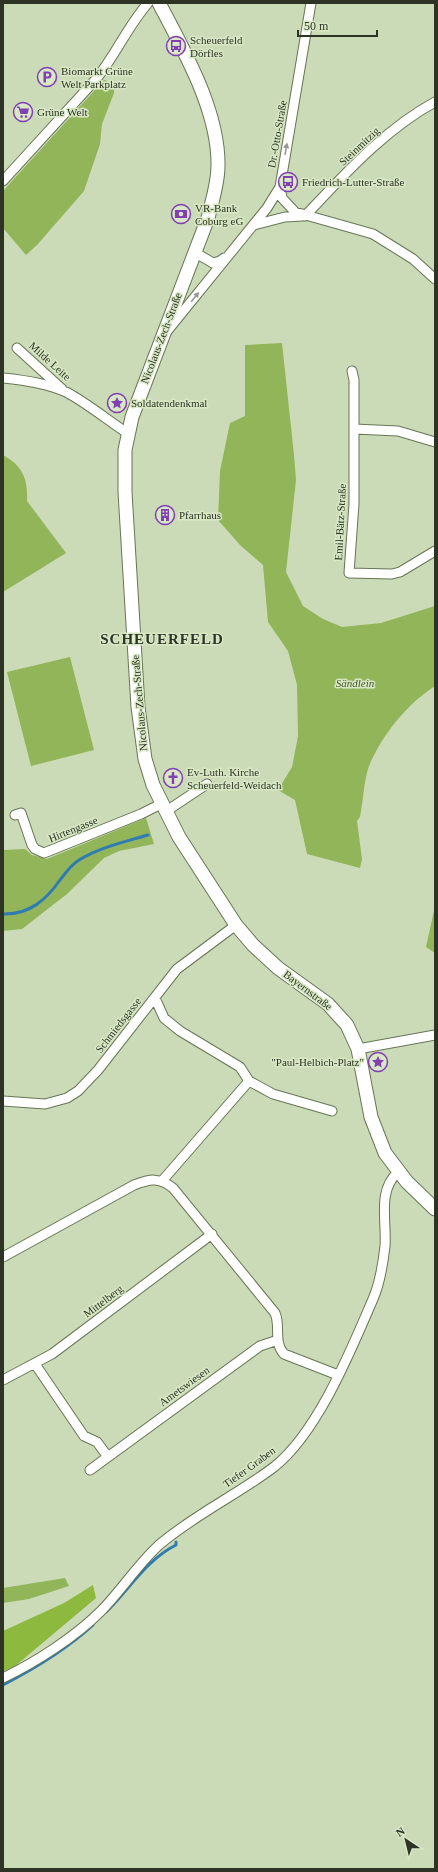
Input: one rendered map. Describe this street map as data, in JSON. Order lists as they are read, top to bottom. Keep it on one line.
{"streets":{"street":["Dr.-Otto-Straße","Steinmitzig","Nicolaus-Zech-Straße","Milde Leite","Emil-Bätz-Straße","Hirtengasse","Bayernstraße","Schmiedsgasse","Mittelberg","Ametswiesen","Tiefer Graben"]},"crossings":[["Dr.-Otto-Straße","Nicolaus-Zech-Straße"],["Nicolaus-Zech-Straße","Hirtengasse"],["Nicolaus-Zech-Straße","Bayernstraße"],["Hirtengasse","Bayernstraße"],["Bayernstraße","Schmiedsgasse"],["Bayernstraße","Tiefer Graben"]],"one_way":["Dr.-Otto-Straße"],"districts":["SCHEUERFELD"],"parks":["Sändlein"],"places":{"bus stop":["Scheuerfeld Dörfles","Friedrich-Lutter-Straße"],"parking":["Biomarkt Grüne Welt Parkplatz"],"supermarket":["Grüne Welt"],"bank":["VR-Bank Coburg eG"],"place":["Soldatendenkmal","\"Paul-Helbich-Platz\""],"building":["Pfarrhaus"],"church":["Ev-Luth. Kirche Scheuerfeld-Weidach"]},"scale_bar":"50 m","north":"top left"}
